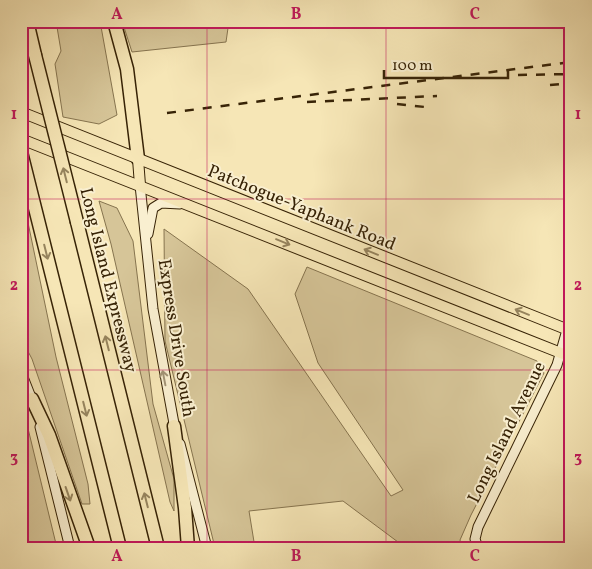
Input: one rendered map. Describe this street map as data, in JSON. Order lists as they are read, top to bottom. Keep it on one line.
{"streets":{"highway":["Long Island Expressway"],"main road":["Patchogue-Yaphank Road","Express Drive South","Long Island Avenue"]},"crossings":[["Patchogue-Yaphank Road","Express Drive South"],["Patchogue-Yaphank Road","Long Island Avenue"]],"one_way":["Express Drive South"],"scale_bar":"100 m","grid":{"columns":["A","B","C"],"rows":["1","2","3"]}}
